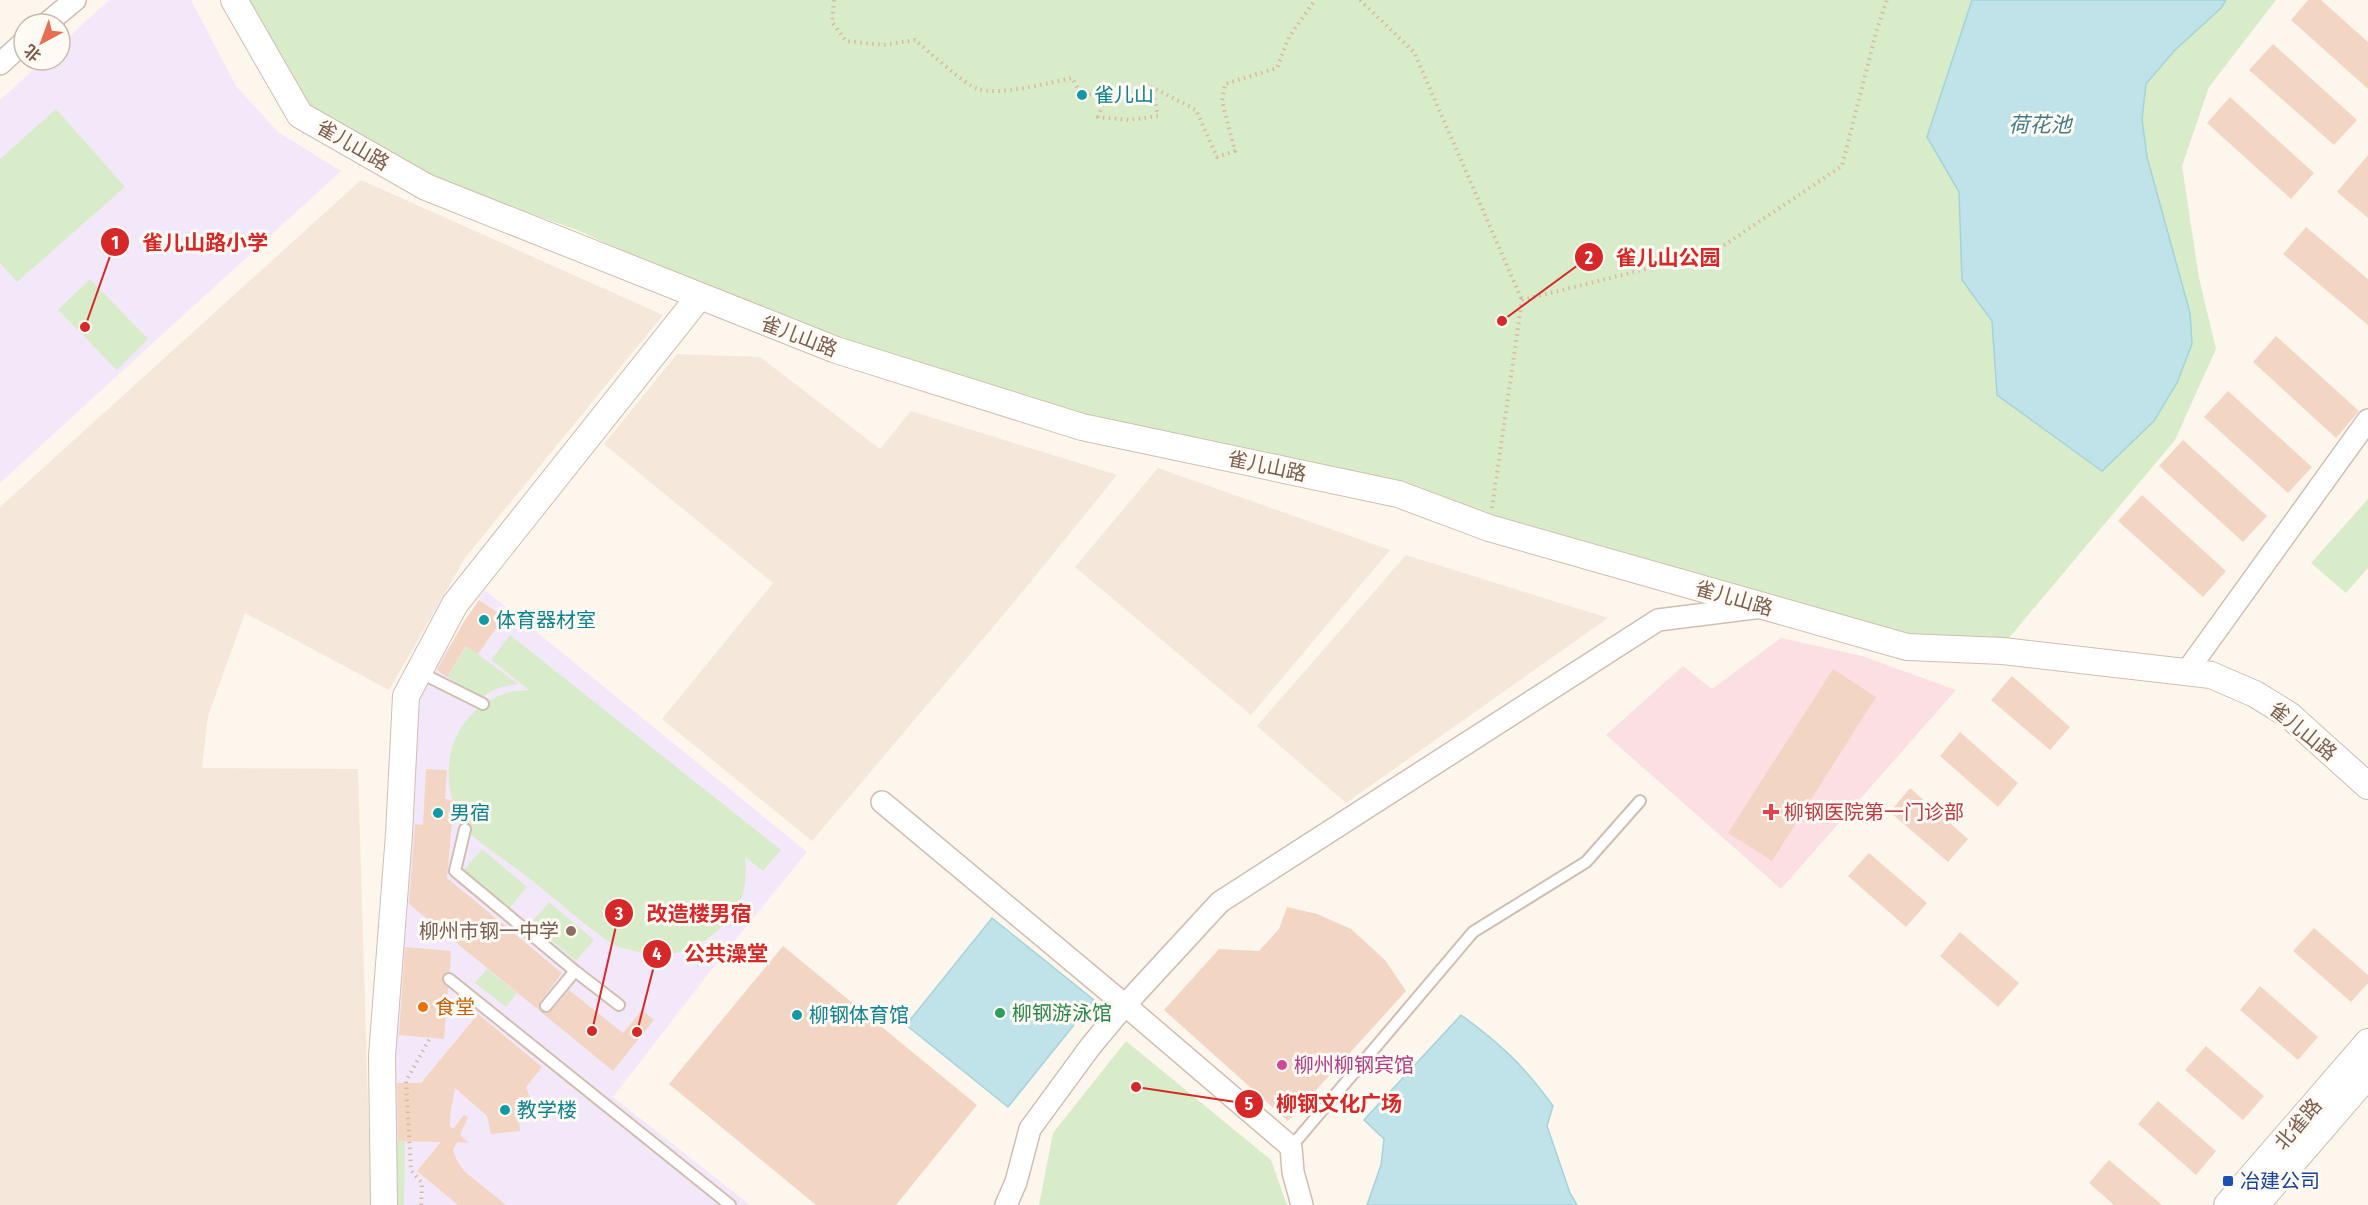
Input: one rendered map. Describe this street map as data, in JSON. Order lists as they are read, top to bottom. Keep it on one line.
{"streets":{"street":["雀儿山路","北雀路"]},"water":["荷花池"],"places":{"other":["雀儿山","雀儿山公园","雀儿山路小学","体育器材室","男宿","柳州市钢一中学","食堂","柳钢游泳馆","柳钢体育馆","改造楼男宿","公共澡堂","柳州柳钢宾馆","柳钢文化广场","教学楼"],"health":["柳钢医院第一门诊部"],"transit":["冶建公司"]},"north":"bottom left"}
